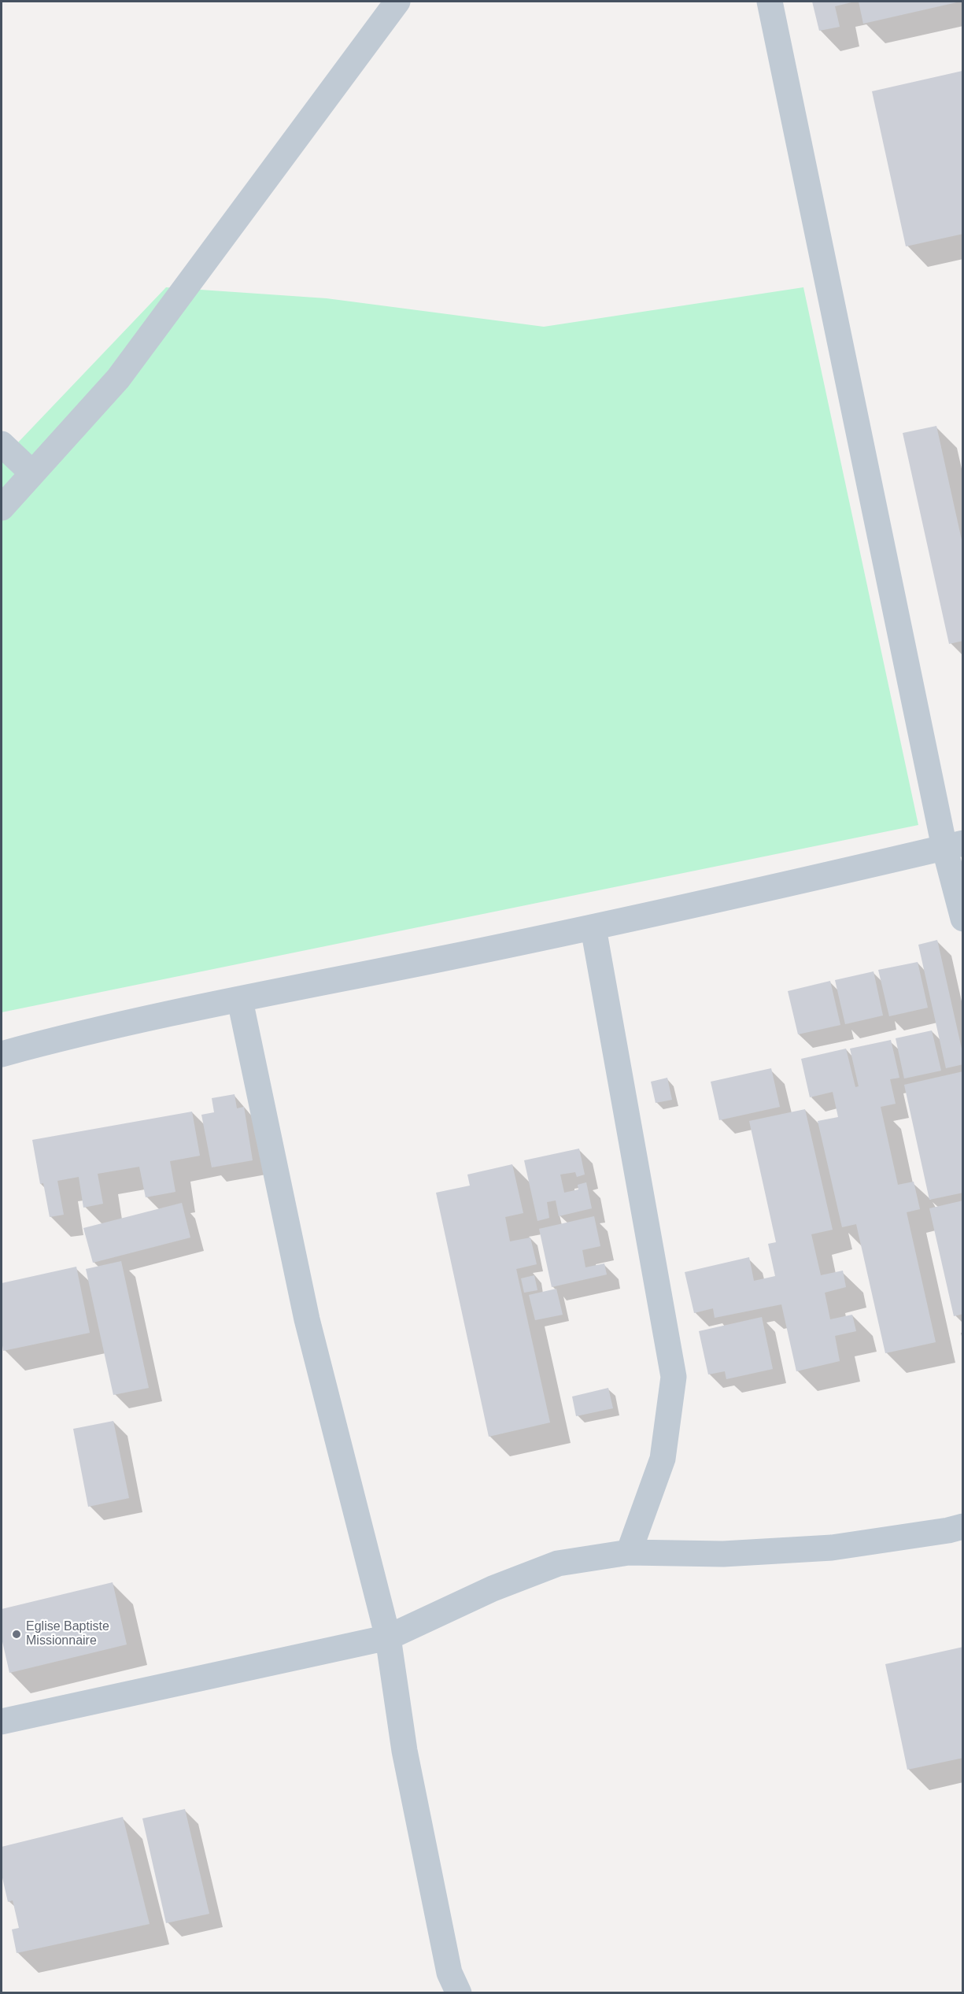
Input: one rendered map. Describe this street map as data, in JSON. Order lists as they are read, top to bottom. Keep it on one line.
{"places":["Eglise Baptiste Missionnaire"]}
